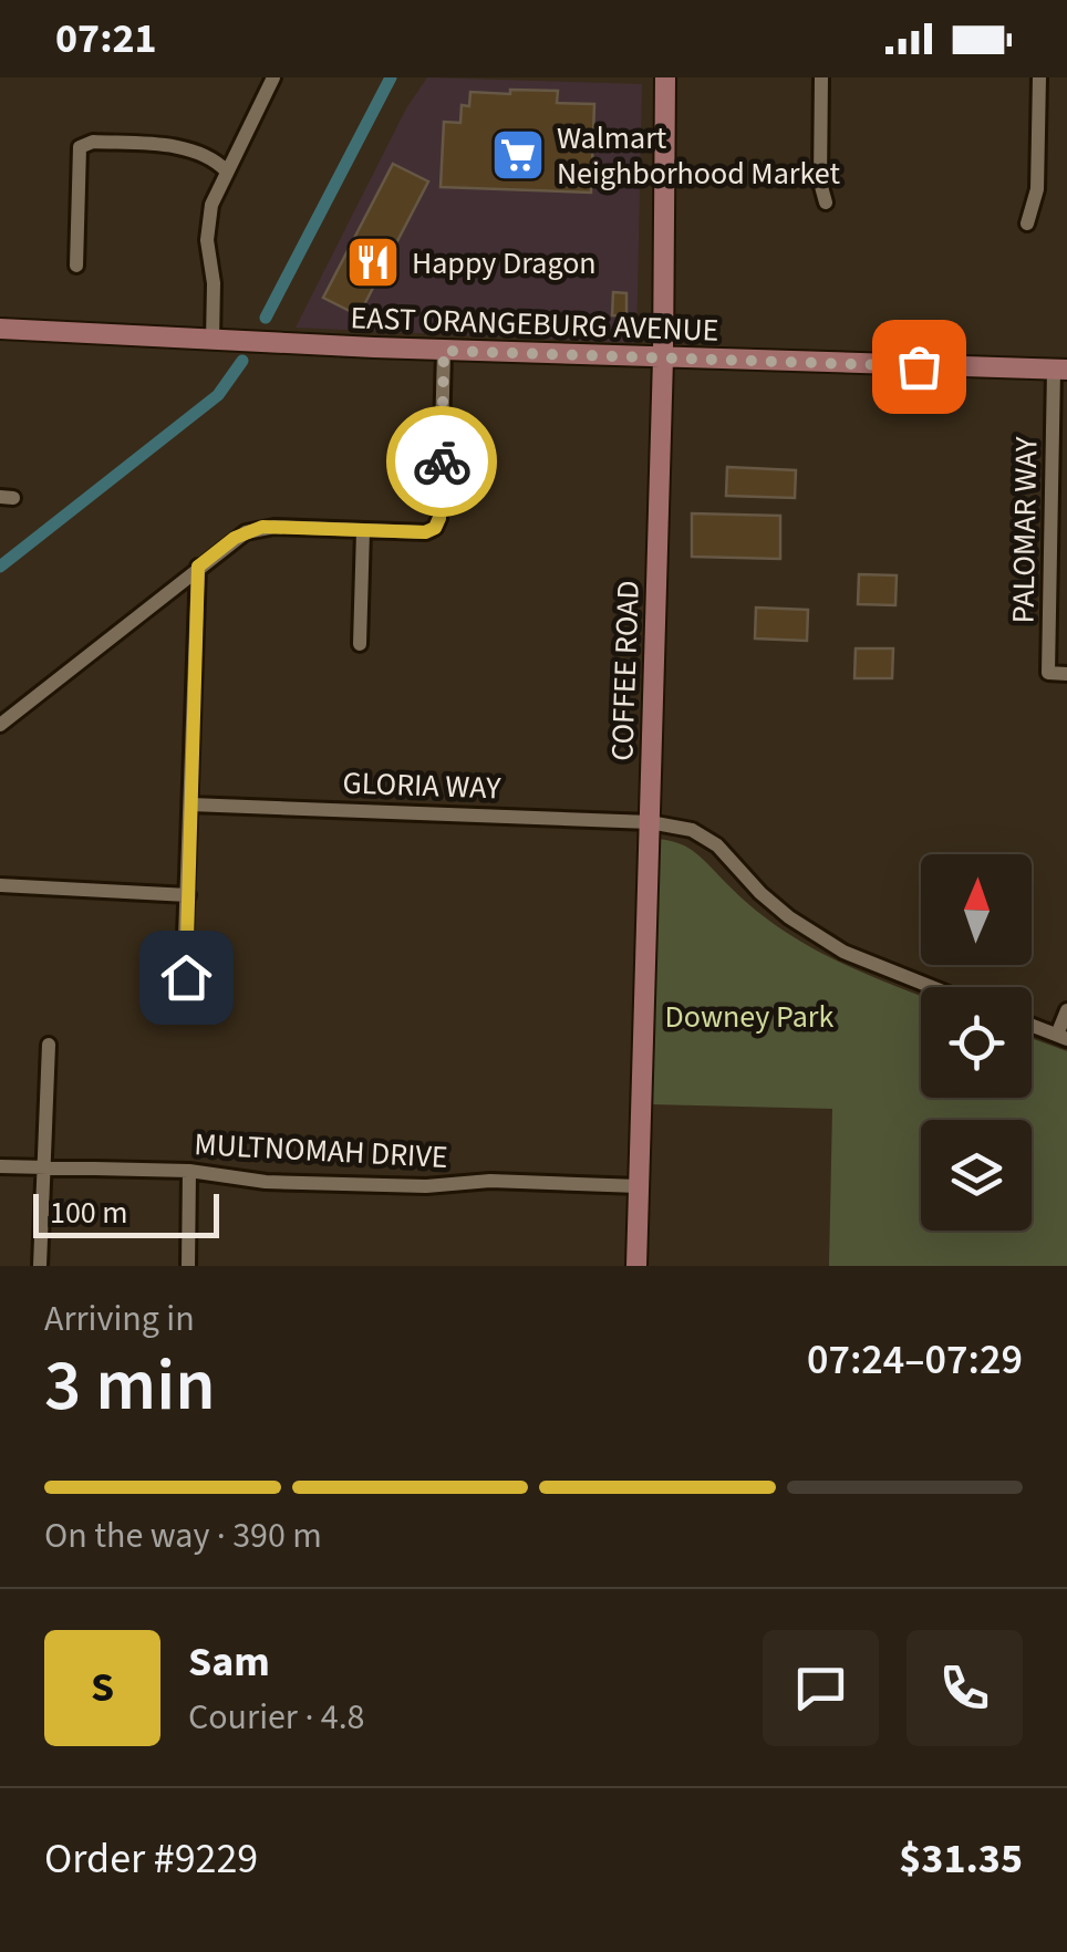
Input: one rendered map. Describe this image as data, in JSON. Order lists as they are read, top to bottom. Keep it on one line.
{"streets":{"main road":["EAST ORANGEBURG AVENUE","COFFEE ROAD"],"street":["PALOMAR WAY","GLORIA WAY","MULTNOMAH DRIVE"]},"crossings":[["EAST ORANGEBURG AVENUE","PALOMAR WAY"],["EAST ORANGEBURG AVENUE","COFFEE ROAD"],["COFFEE ROAD","GLORIA WAY"],["COFFEE ROAD","MULTNOMAH DRIVE"]],"parks":["Downey Park"],"places":{"supermarket":["Walmart Neighborhood Market"],"restaurant":["Happy Dragon"]},"scale_bar":"100 m","north":"top","page":{"status":"07:21","scale":"100 m","heading":["3 min","Arriving in","07:24–07:29"],"panel":["Sam","Courier · 4.8","Order #9229","$31.35"],"bar":"On the way · 390 m","round":"S"}}
